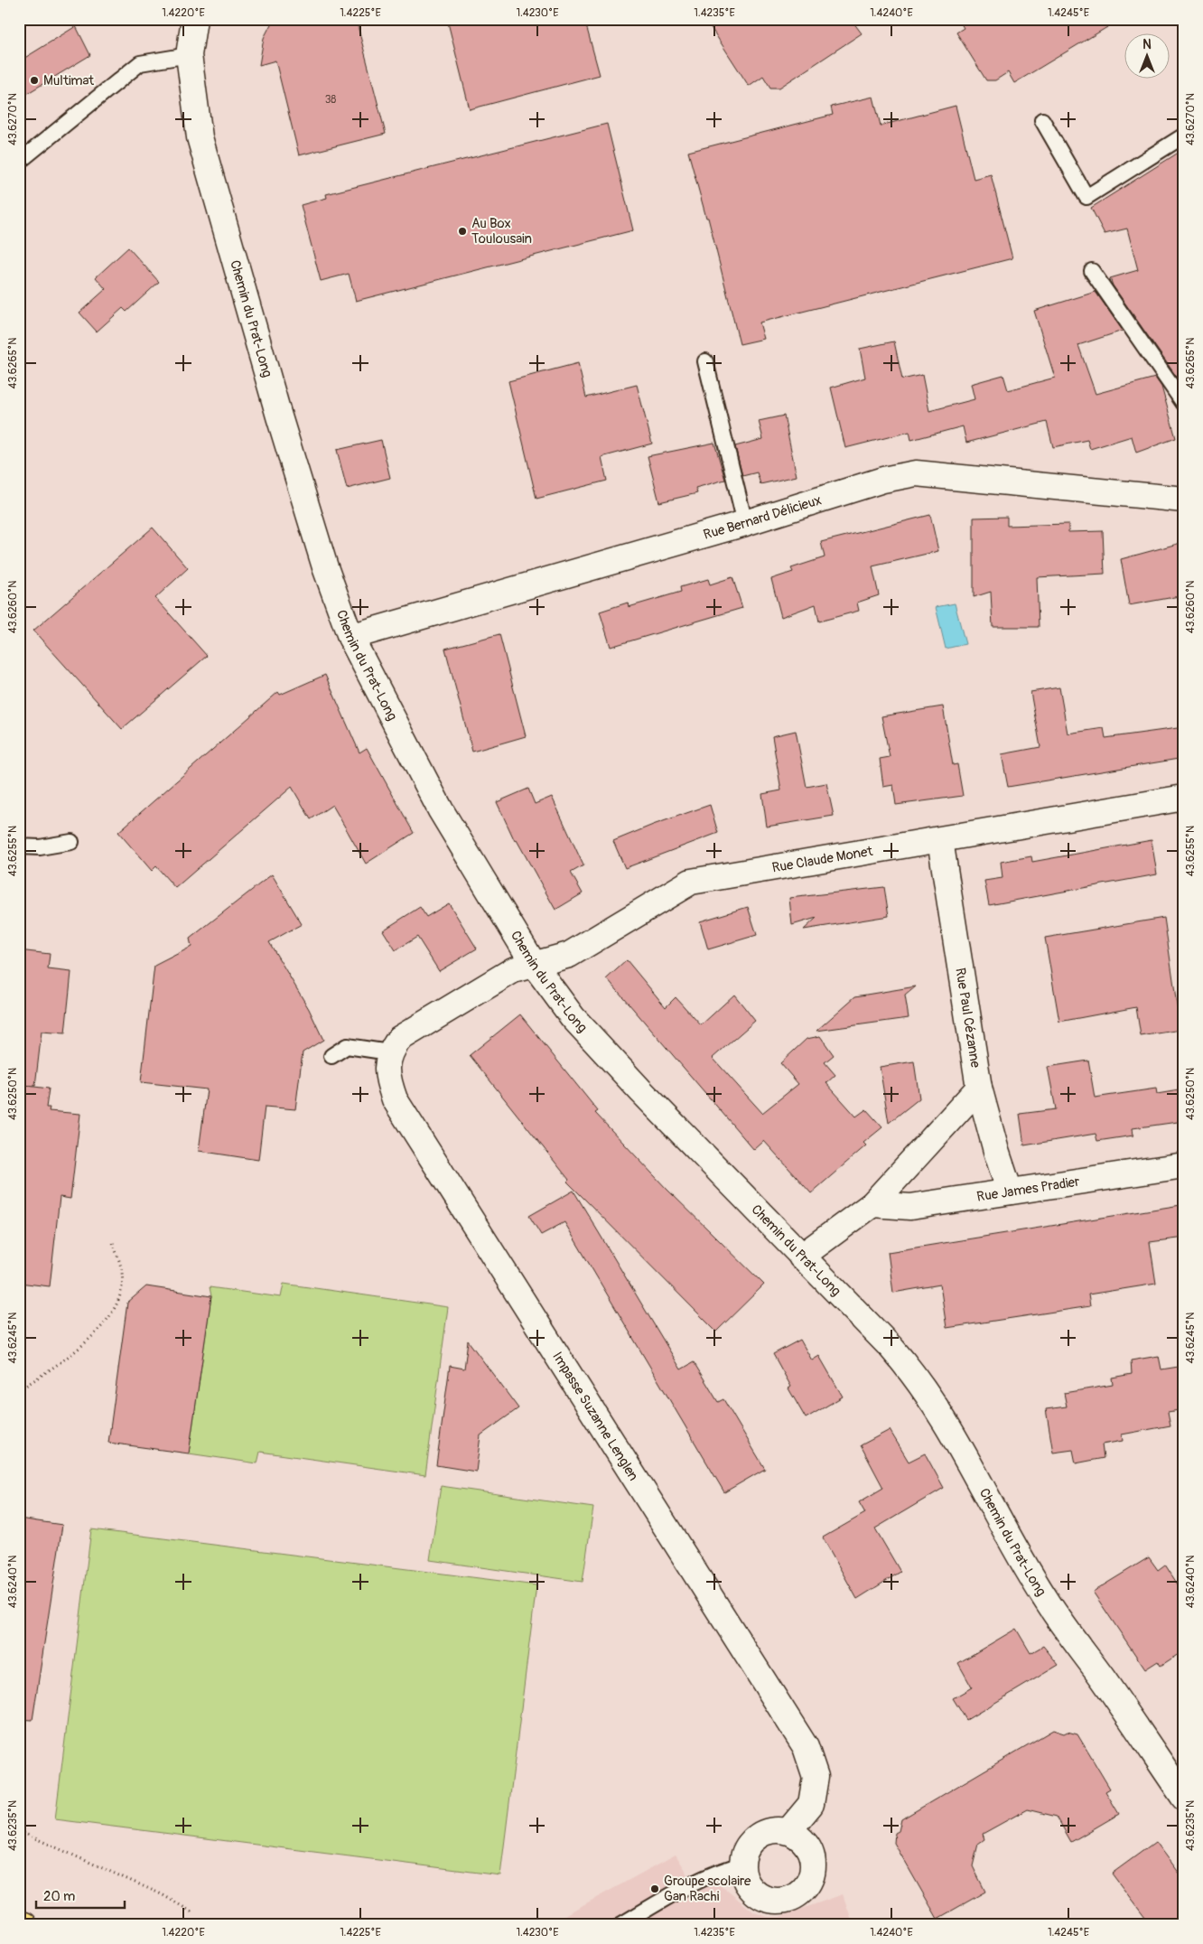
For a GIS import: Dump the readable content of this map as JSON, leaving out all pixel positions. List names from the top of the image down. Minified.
{"streets":{"street":["Chemin du Prat-Long","Rue Bernard Délicieux","Rue Claude Monet","Rue Paul Cézanne","Rue James Pradier","Impasse Suzanne Lenglen"]},"crossings":[["Chemin du Prat-Long","Rue Bernard Délicieux"],["Chemin du Prat-Long","Rue Claude Monet"],["Rue Claude Monet","Rue Paul Cézanne"],["Rue Paul Cézanne","Rue James Pradier"]],"places":["Multimat","Au Box Toulousain","Groupe scolaire Gan Rachi"],"house_numbers":["38"],"scale_bar":"20 m","north":"top","coordinates":["1.4220°E","1.4225°E","1.4230°E","1.4235°E","1.4240°E","1.4245°E","43.6270°N","43.6265°N","43.6260°N","43.6255°N","43.6250°N","43.6245°N","43.6240°N","43.6235°N"]}
